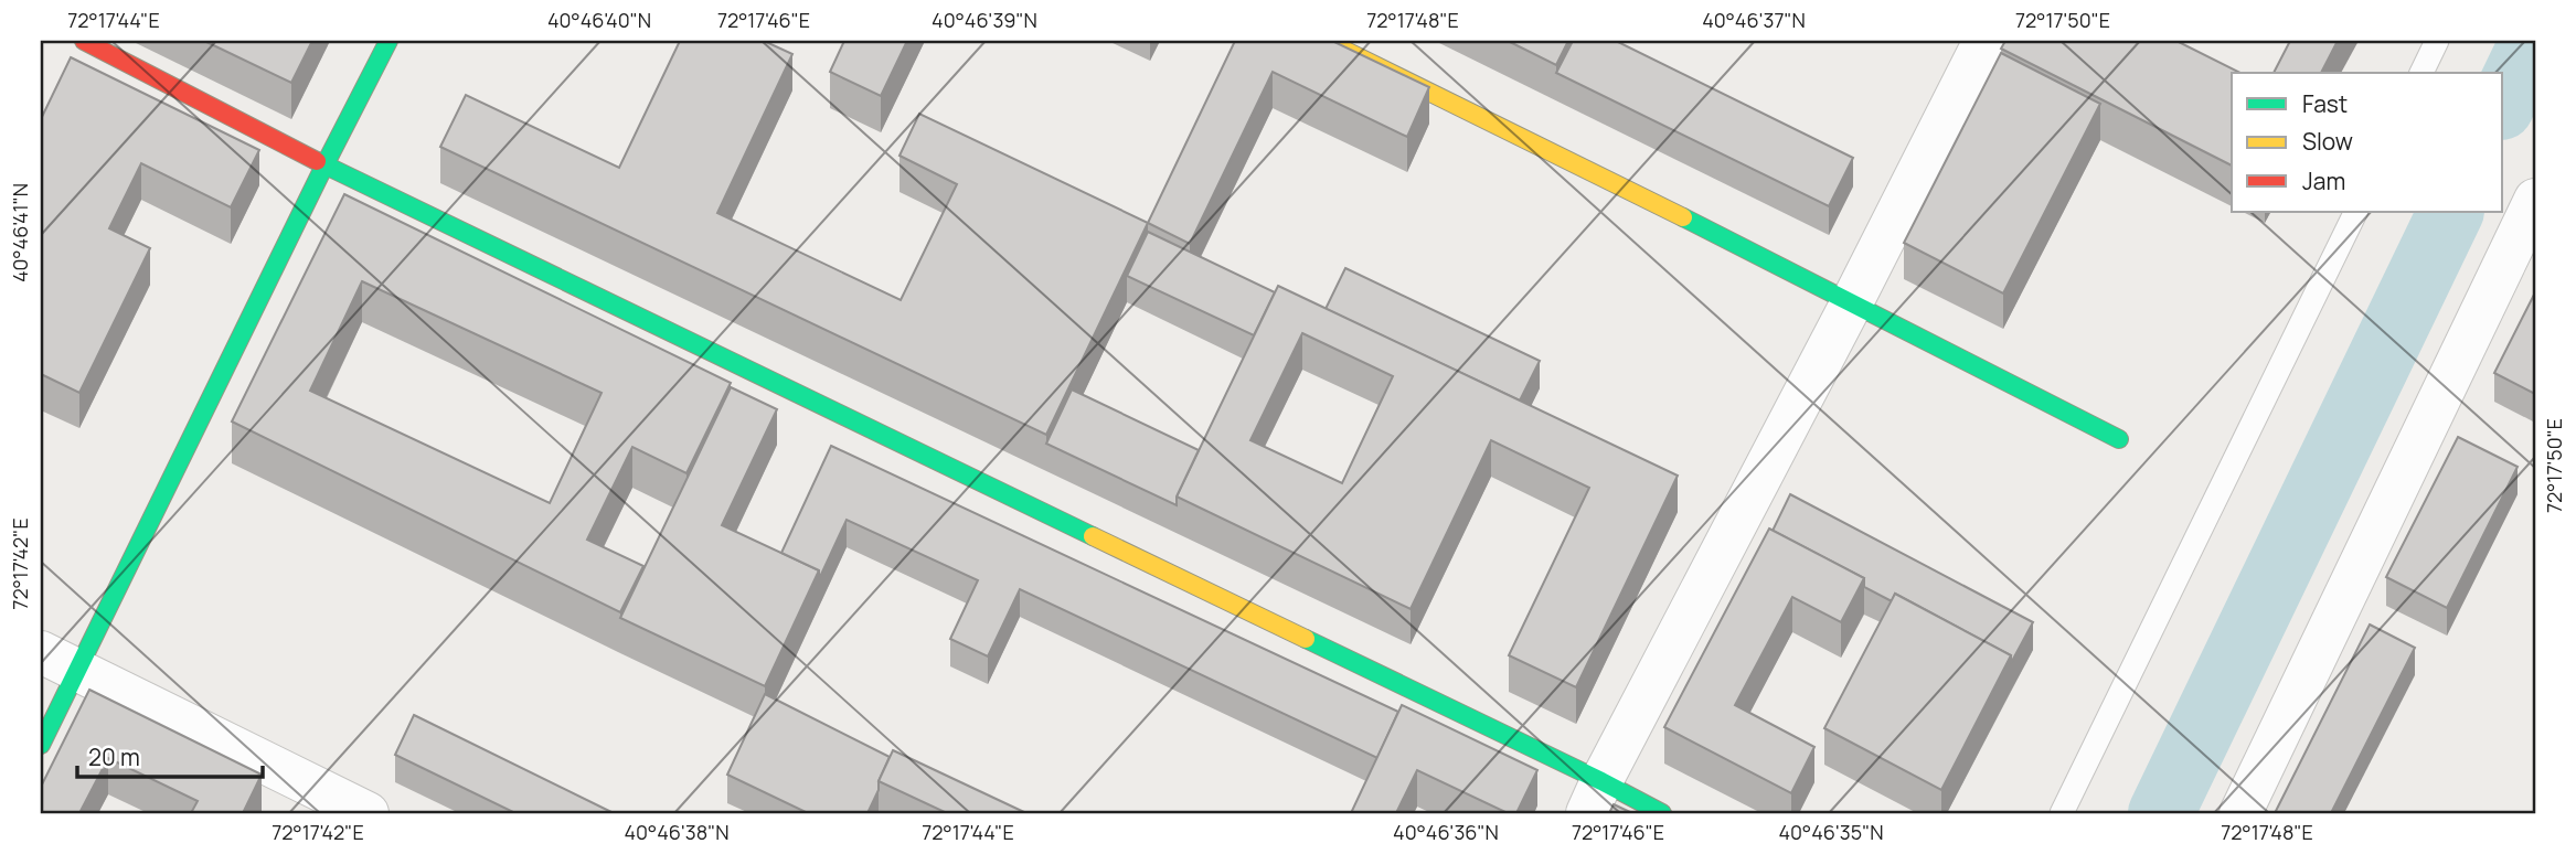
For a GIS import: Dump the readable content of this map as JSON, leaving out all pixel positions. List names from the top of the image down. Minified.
{"legend":["Fast","Slow","Jam"],"scale_bar":"20 m","coordinates":["72°17'44\"E","40°46'40\"N","72°17'46\"E","40°46'39\"N","72°17'48\"E","40°46'37\"N","72°17'50\"E","40°46'41\"N","72°17'42\"E","40°46'38\"N","40°46'36\"N","40°46'35\"N"]}
